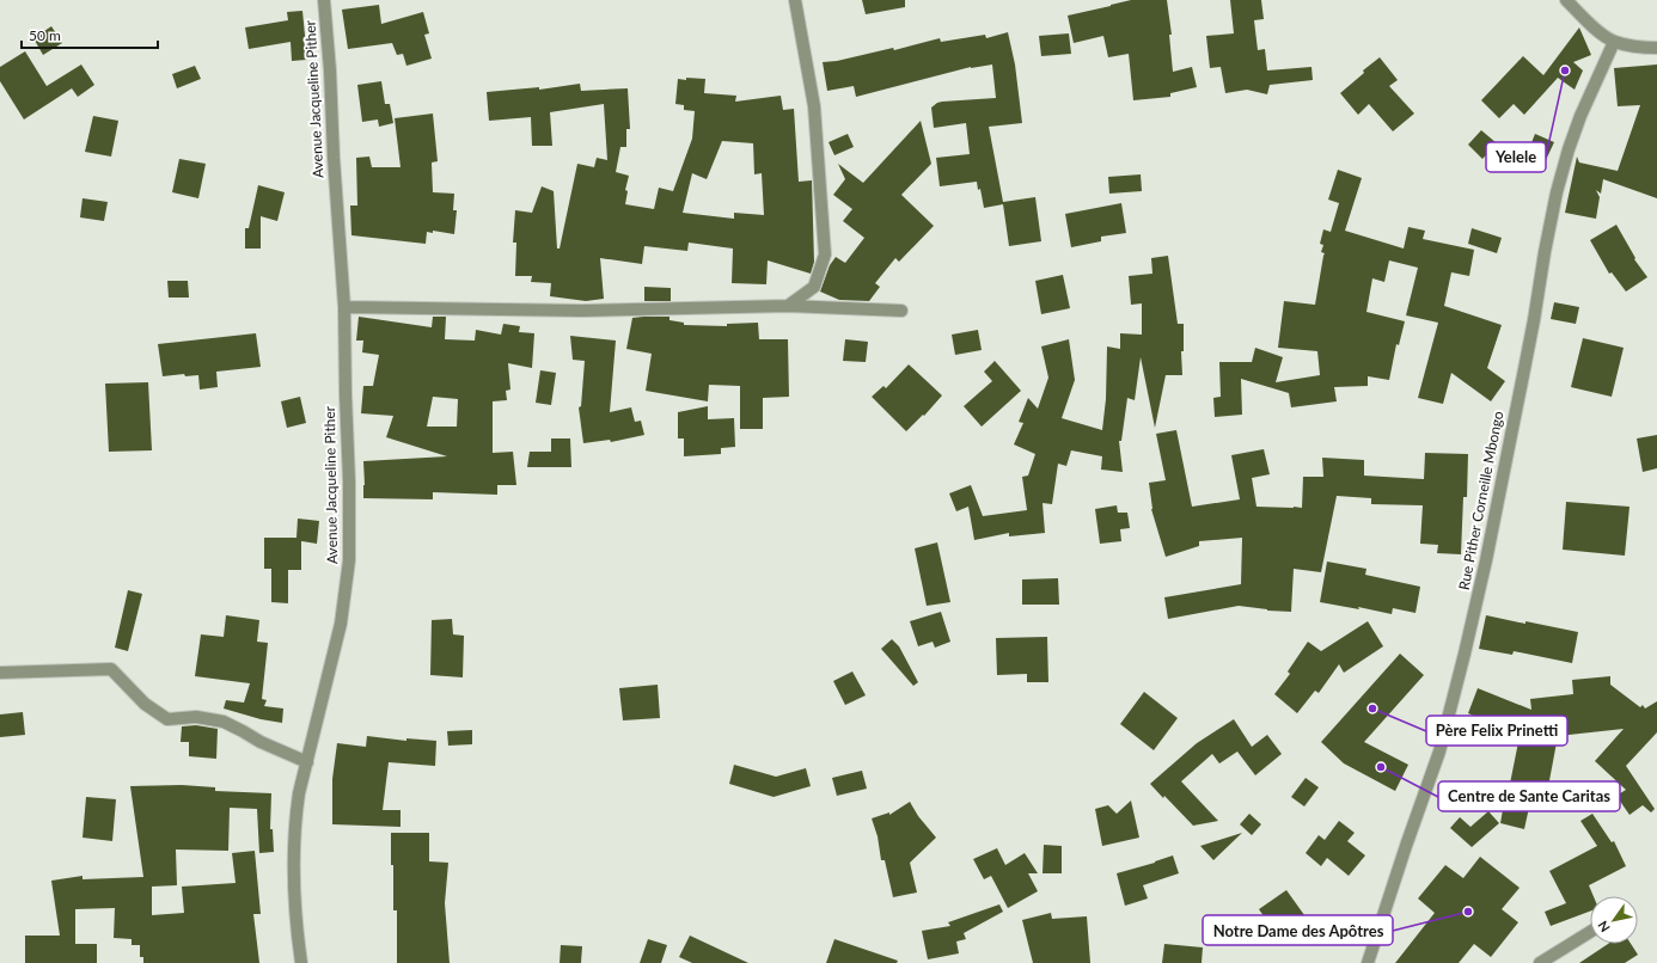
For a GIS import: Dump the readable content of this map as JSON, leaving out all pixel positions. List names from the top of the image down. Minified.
{"streets":{"street":["Avenue Jacqueline Pither","Rue Pither Corneille Mbongo"]},"places":["Yelele","Père Felix Prinetti","Centre de Sante Caritas","Notre Dame des Apôtres"],"scale_bar":"50 m","north":"bottom left"}
